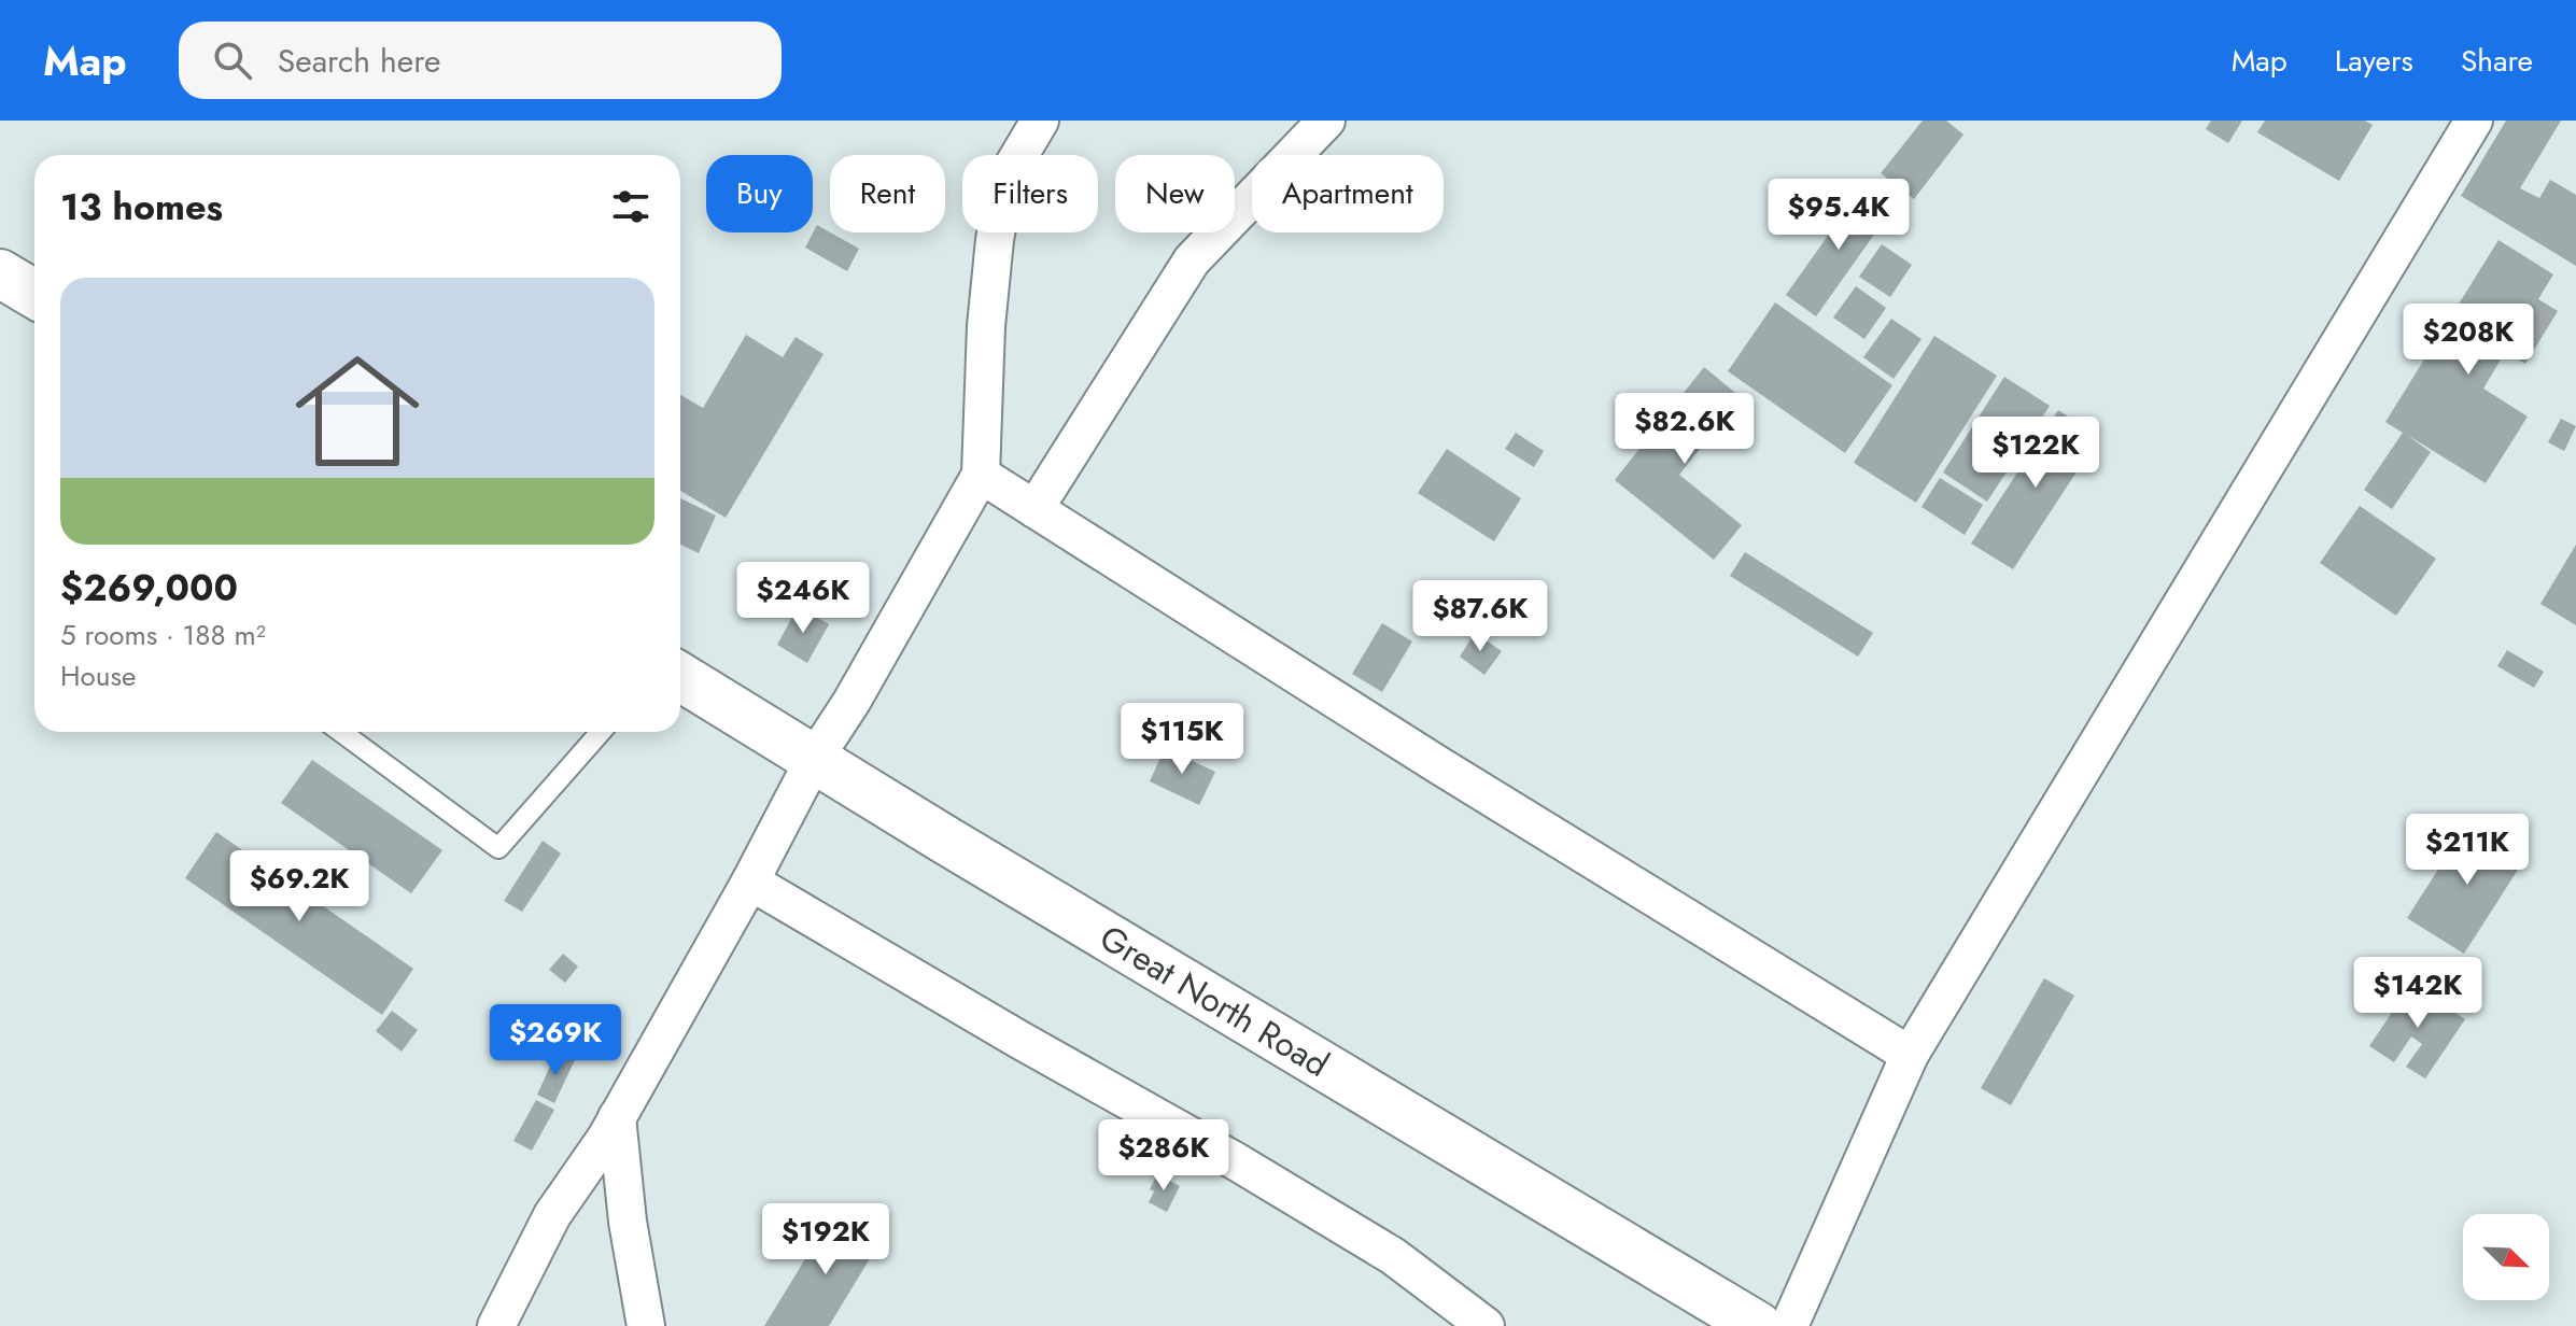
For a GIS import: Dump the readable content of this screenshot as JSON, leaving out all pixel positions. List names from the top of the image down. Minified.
{"streets":{"highway":["Great North Road"]},"north":"bottom right","page":{"header":"Map","search":"Search here","nav":["Map","Layers","Share"],"chip":["Buy","Rent","Filters","New","Apartment"],"heading":"13 homes","price":["$95.4K","$208K","$82.6K","$122K","$246K","$87.6K","$115K","$211K","$69.2K","$142K","$269K","$286K","$192K"],"list":[{"name":"$269,000","note":"5 rooms · 188 m² · House"}]}}
